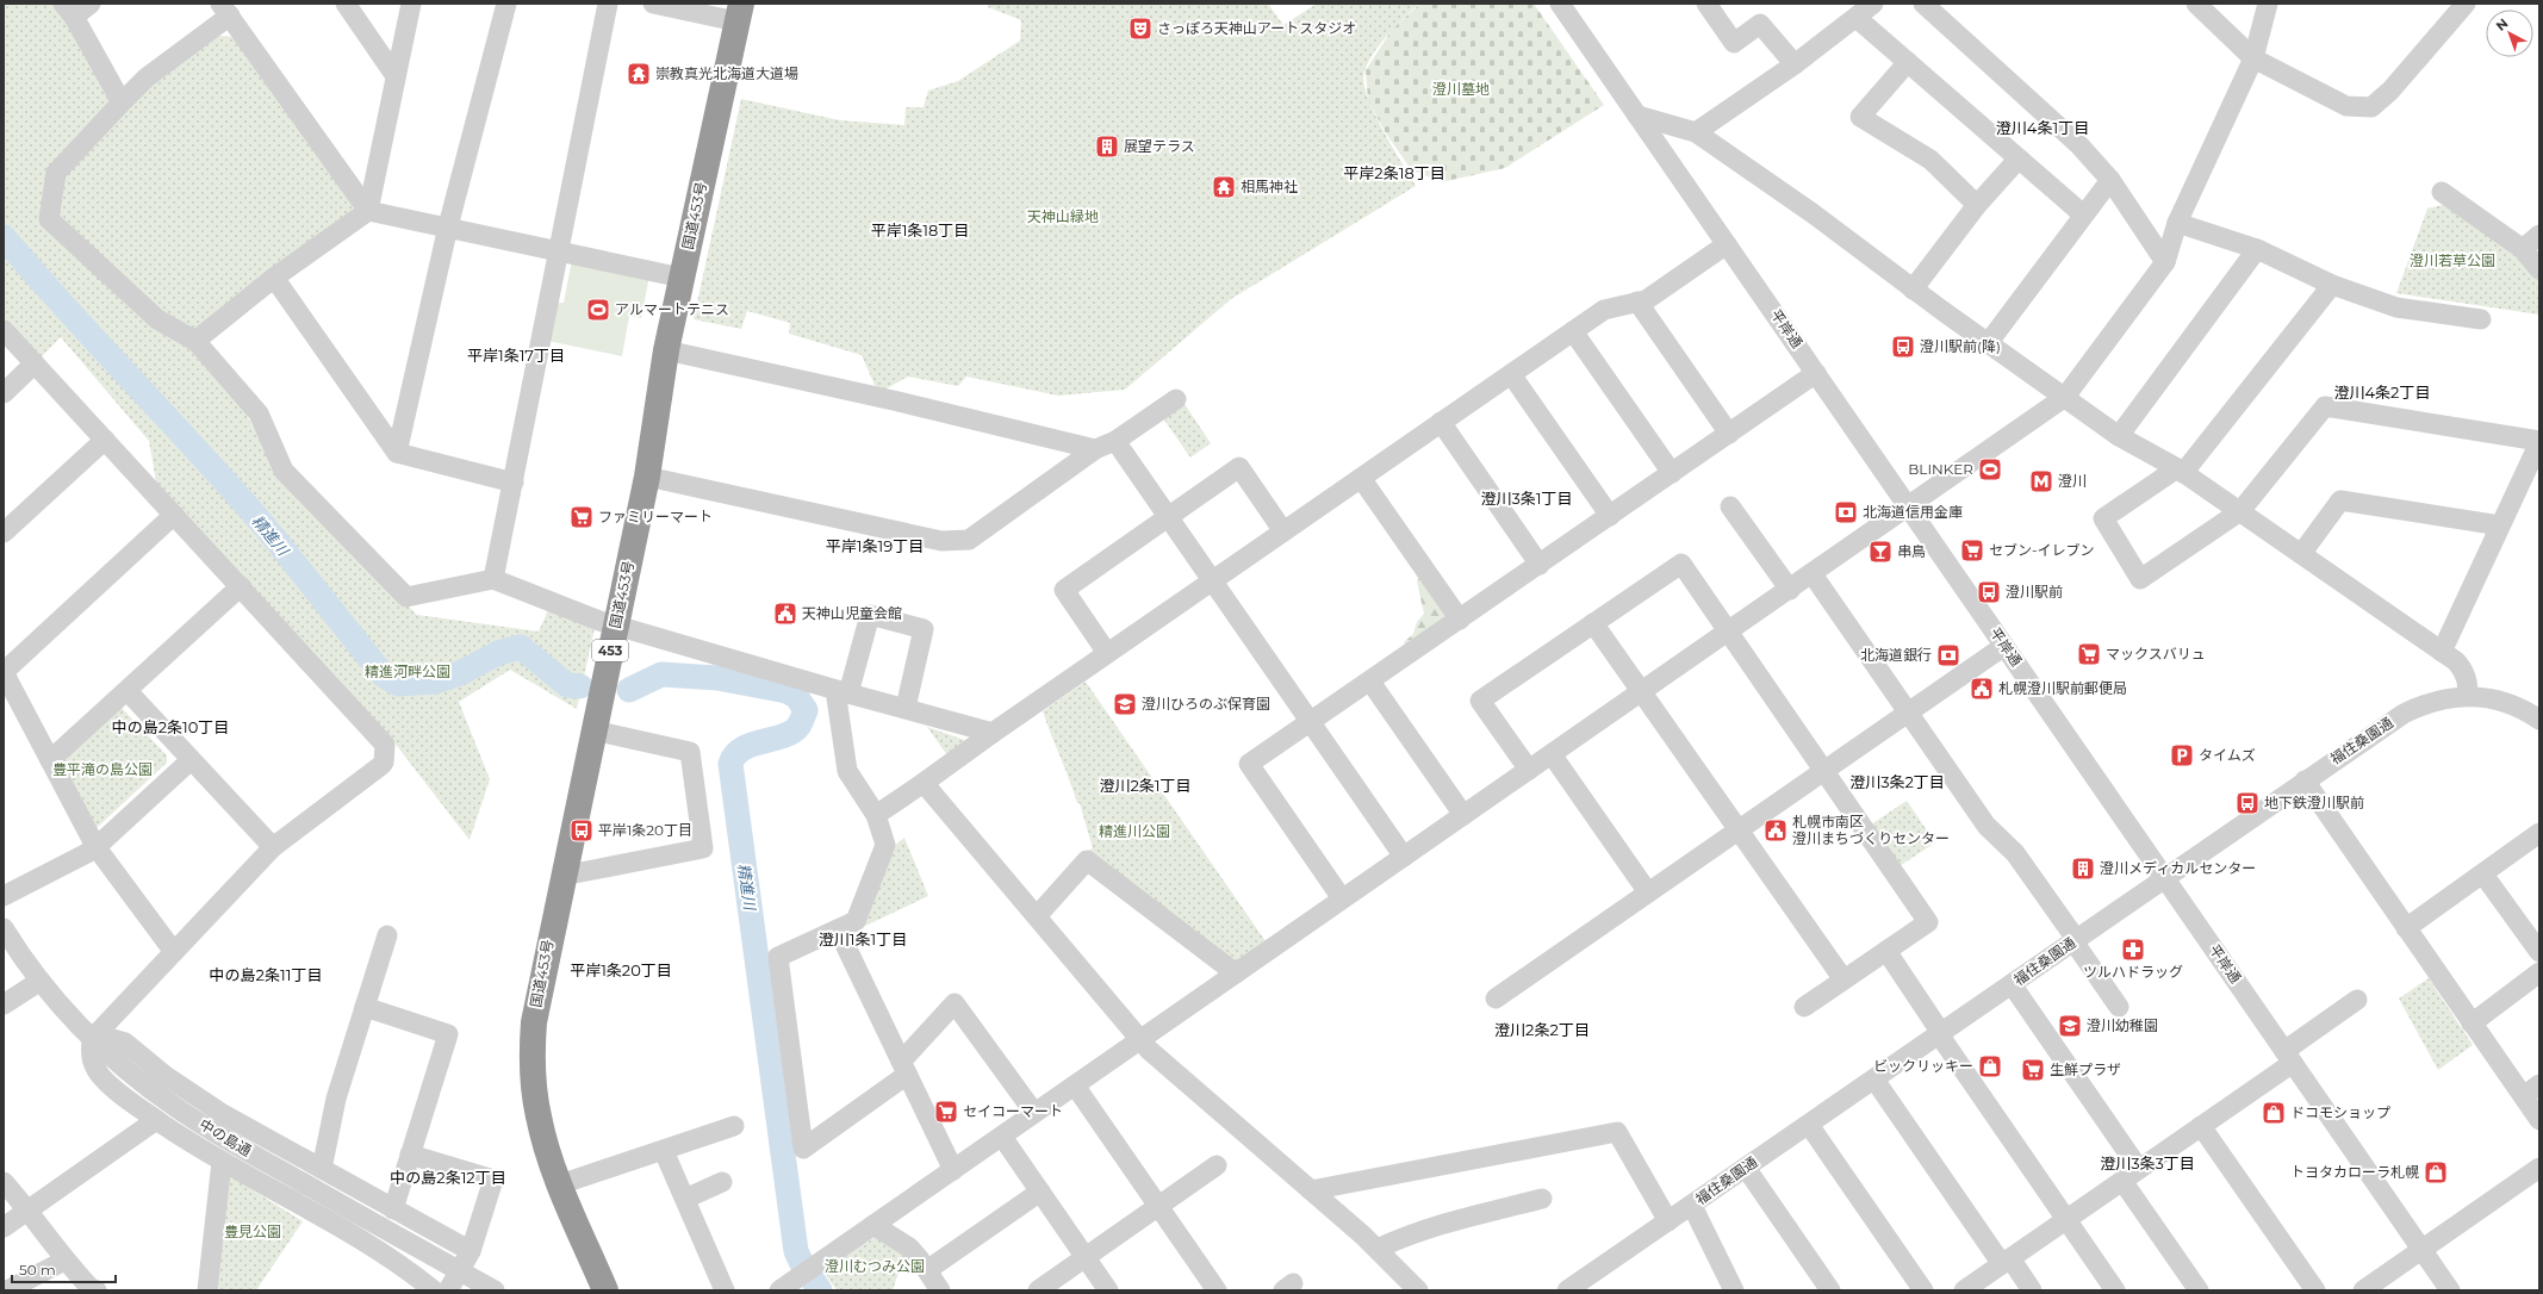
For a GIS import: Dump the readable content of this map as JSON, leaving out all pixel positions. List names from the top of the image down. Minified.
{"streets":{"highway":["国道453号","453"],"street":["平岸通","福住桑園通","中の島通"]},"crossings":[["平岸通","福住桑園通"]],"districts":["澄川4条1丁目","平岸2条18丁目","平岸1条18丁目","平岸1条17丁目","澄川4条2丁目","澄川3条1丁目","平岸1条19丁目","中の島2条10丁目","澄川3条2丁目","澄川2条1丁目","澄川1条1丁目","平岸1条20丁目","中の島2条11丁目","澄川2条2丁目","澄川3条3丁目","中の島2条12丁目"],"water":["精進川"],"parks":["澄川墓地","天神山緑地","澄川若草公園","精進河畔公園","豊平滝の島公園","精進川公園","豊見公園","澄川むつみ公園"],"places":{"theatre":["さっぽろ天神山アートスタジオ"],"temple":["崇教真光北海道大道場","相馬神社"],"building":["展望テラス","澄川メディカルセンター"],"sports":["アルマートテニス","BLINKER"],"bus stop":["澄川駅前(降)","澄川駅前","地下鉄澄川駅前","平岸1条20丁目"],"metro station":["澄川"],"bank":["北海道信用金庫","北海道銀行"],"supermarket":["ファミリーマート","セブン-イレブン","マックスバリュ","生鮮プラザ","セイコーマート"],"bar":["串鳥"],"public building":["天神山児童会館","札幌澄川駅前郵便局","札幌市南区 澄川まちづくりセンター"],"school or university":["澄川ひろのぶ保育園","澄川幼稚園"],"parking":["タイムズ"],"pharmacy":["ツルハドラッグ"],"shop":["ビックリッキー","ドコモショップ","トヨタカローラ札幌"]},"scale_bar":"50 m","north":"top left"}
